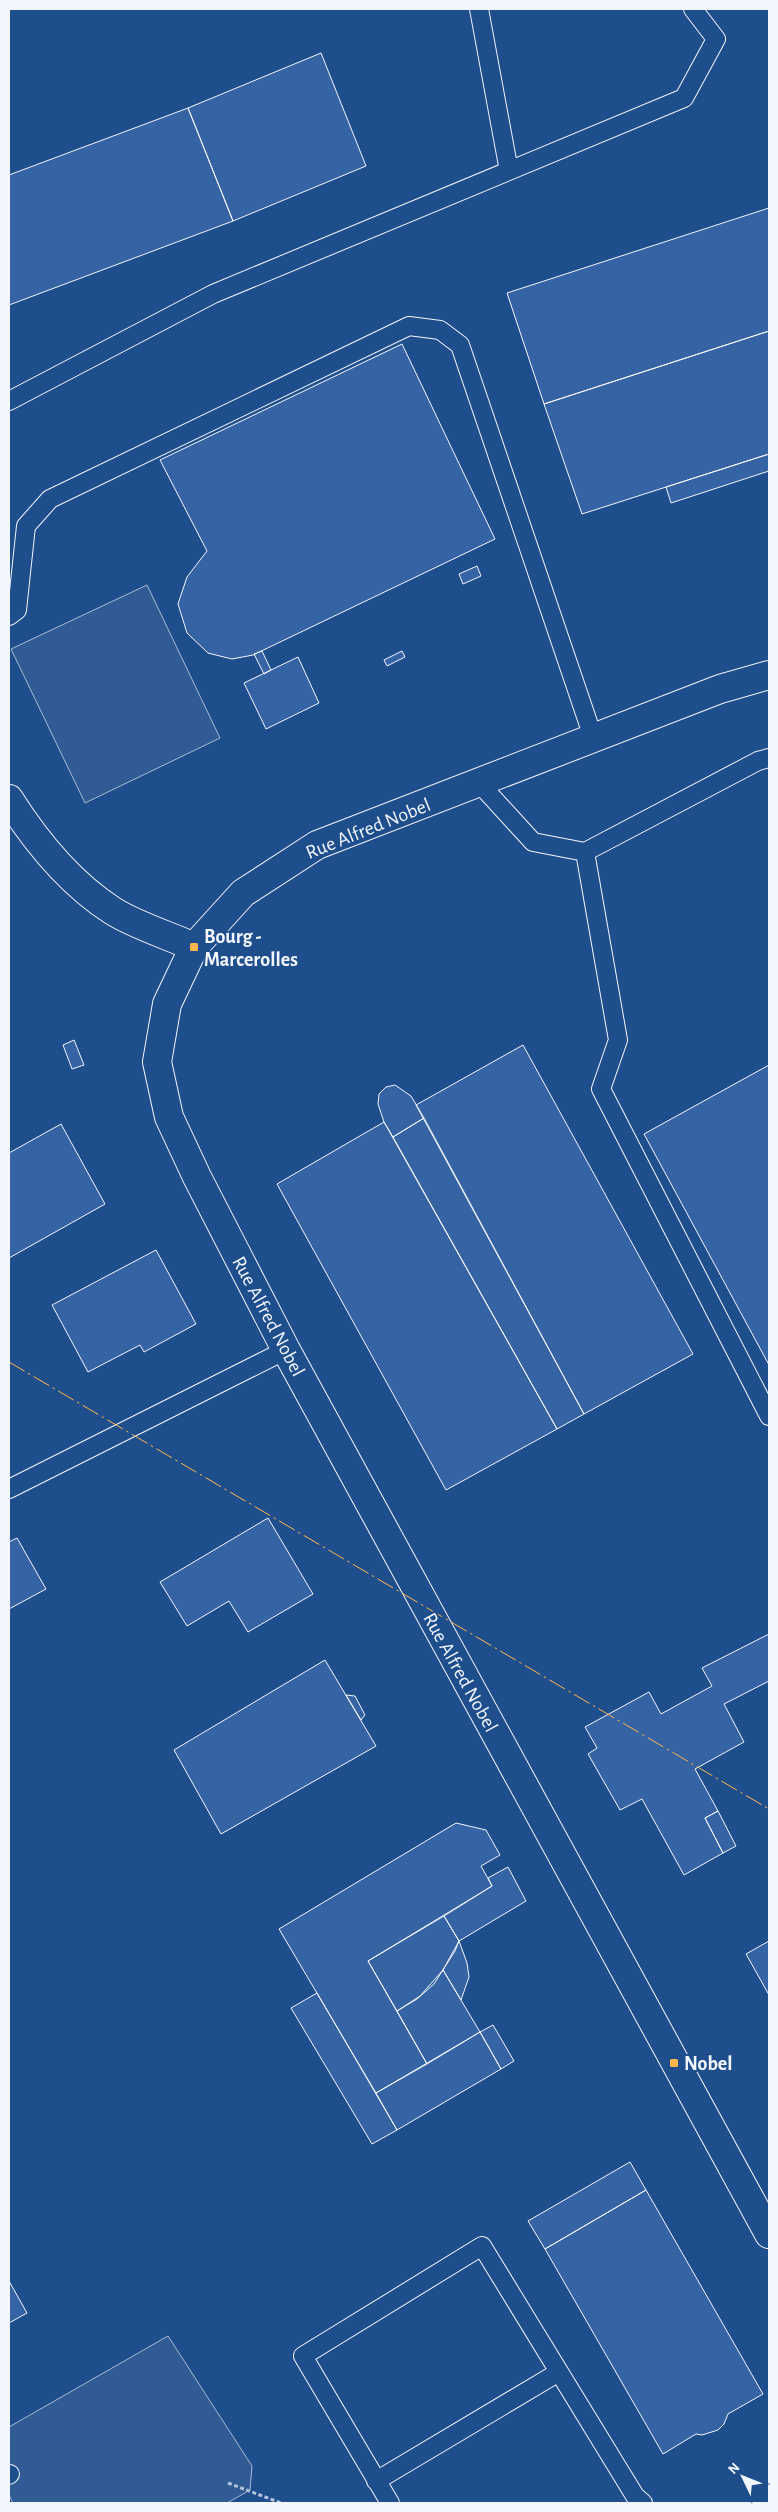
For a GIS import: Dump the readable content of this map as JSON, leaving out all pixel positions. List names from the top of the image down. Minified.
{"streets":{"street":["Rue Alfred Nobel"]},"places":{"transit":["Bourg - Marcerolles","Nobel"]},"north":"top left"}
